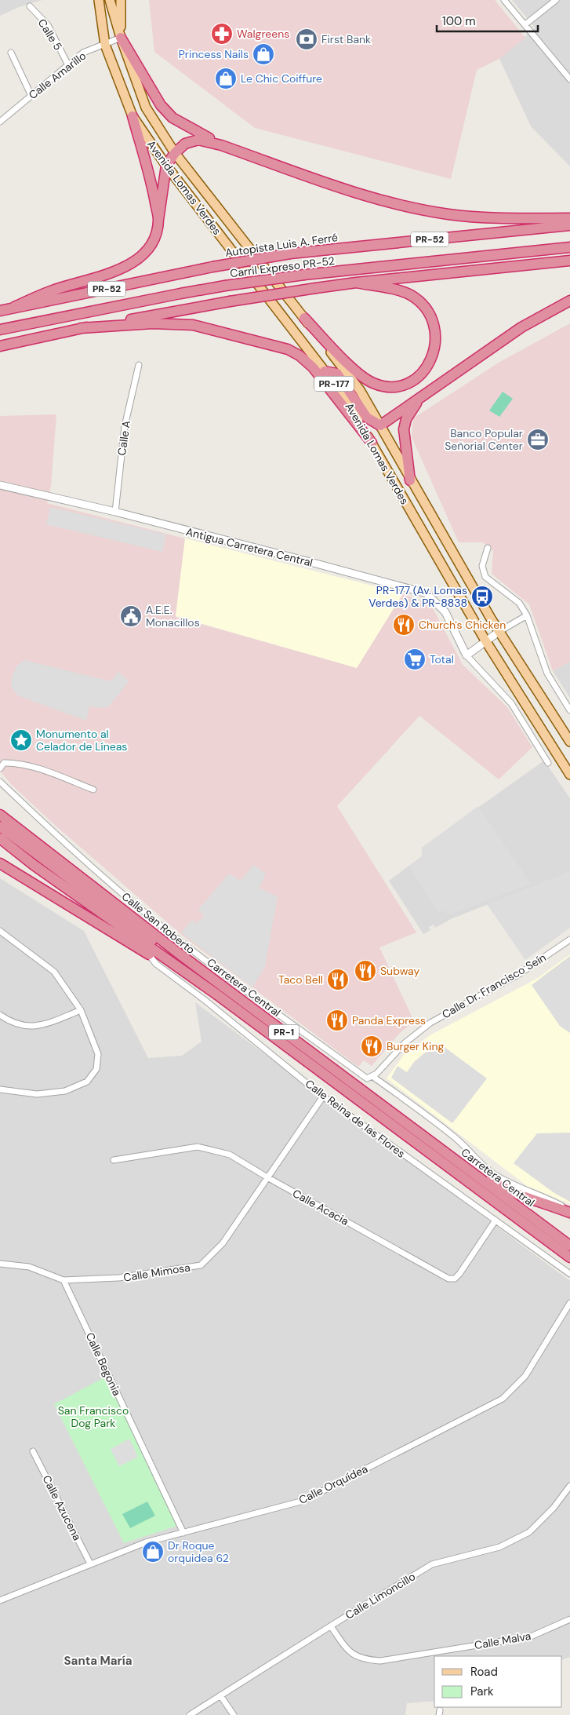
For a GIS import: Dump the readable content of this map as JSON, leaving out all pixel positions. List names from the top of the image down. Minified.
{"streets":{"highway":["PR-52","Autopista Luis A. Ferré","Carril Expreso PR-52","Carretera Central","PR-1"],"main road":["Avenida Lomas Verdes","PR-177"],"street":["Calle 5","Calle Amarillo","Calle A","Antigua Carretera Central","Calle San Roberto","Calle Dr. Francisco Seín","Calle Reina de las Flores","Calle Acacia","Calle Mimosa","Calle Begonia","Calle Orquídea","Calle Azucena","Calle Limoncillo","Calle Malva"]},"crossings":[["Calle 5","Calle Amarillo"],["Calle Amarillo","Avenida Lomas Verdes"],["Calle A","Antigua Carretera Central"],["Calle San Roberto","Calle Dr. Francisco Seín"],["Calle Reina de las Flores","Calle Acacia"],["Calle Reina de las Flores","Calle Mimosa"],["Calle Acacia","Calle Mimosa"],["Calle Mimosa","Calle Begonia"],["Calle Begonia","Calle Orquídea"],["Calle Orquídea","Calle Azucena"],["Calle Limoncillo","Calle Malva"]],"districts":["Santa María"],"parks":["San Francisco Dog Park"],"places":{"pharmacy":["Walgreens"],"bank":["First Bank"],"shop":["Princess Nails","Le Chic Coiffure","Dr Roque orquidea 62"],"office":["Banco Popular Señorial Center"],"bus stop":["PR-177 (Av. Lomas Verdes) & PR-8838"],"public building":["A.E.E. Monacillos"],"restaurant":["Church's Chicken","Subway","Taco Bell","Panda Express","Burger King"],"supermarket":["Total"],"place":["Monumento al Celador de Líneas"]},"legend":["Road","Park"],"scale_bar":"100 m"}
